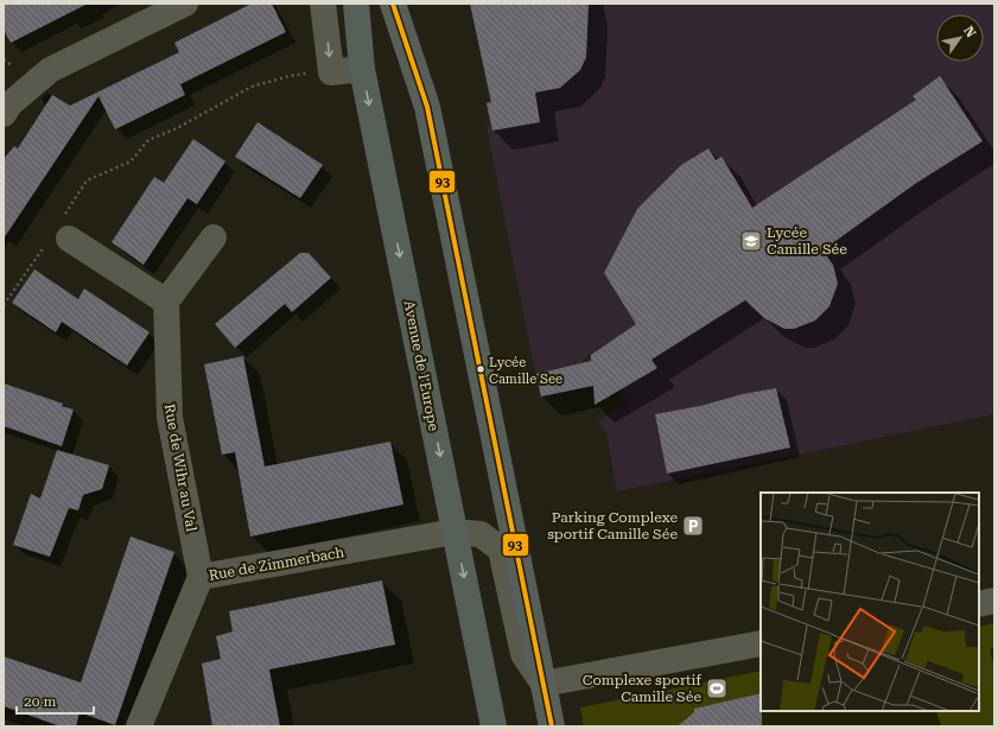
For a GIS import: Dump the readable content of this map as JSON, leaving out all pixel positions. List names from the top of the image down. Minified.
{"streets":{"main road":["Avenue de l'Europe"],"street":["Rue de Wihr au Val","Rue de Zimmerbach"]},"crossings":[["Avenue de l'Europe","Rue de Zimmerbach"],["Rue de Wihr au Val","Rue de Zimmerbach"]],"places":{"school or university":["Lycée Camille Sée"],"other":["Lycée Camille See"],"parking":["Parking Complexe sportif Camille Sée"],"sports":["Complexe sportif Camille Sée"]},"lines":["transit line 93"],"scale_bar":"20 m","north":"top right"}
